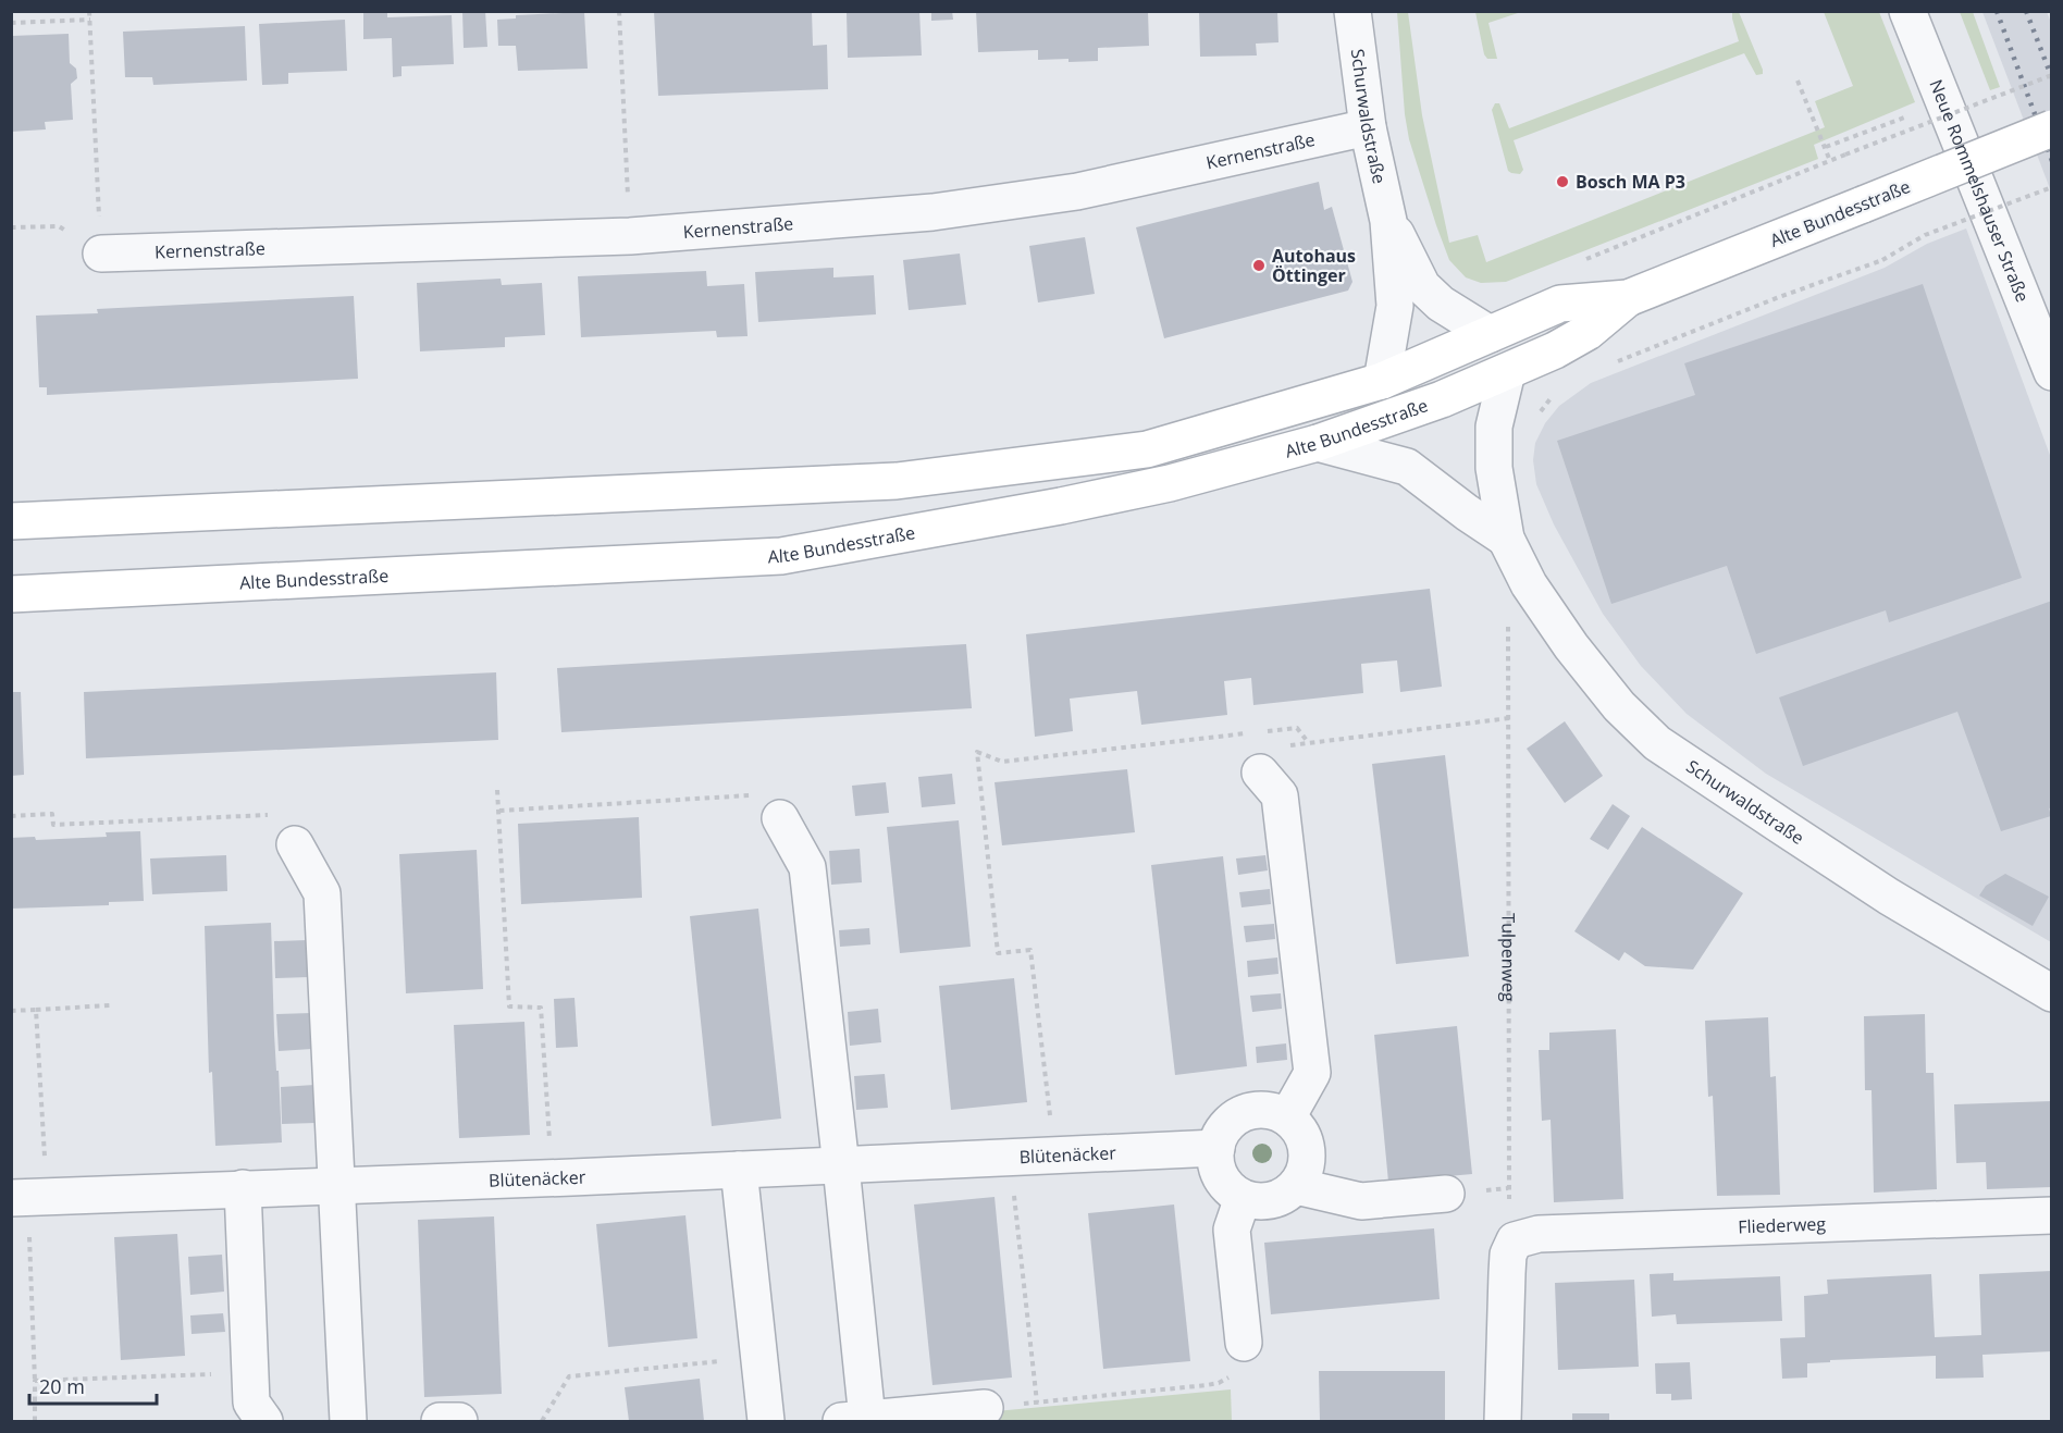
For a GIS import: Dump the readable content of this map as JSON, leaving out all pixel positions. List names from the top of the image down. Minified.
{"streets":{"main road":["Alte Bundesstraße"],"street":["Schurwaldstraße","Kernenstraße","Neue Rommelshauser Straße","Blütenäcker","Fliederweg"],"path":["Tulpenweg"]},"crossings":[["Schurwaldstraße","Kernenstraße"],["Schurwaldstraße","Alte Bundesstraße"],["Tulpenweg","Fliederweg"]],"places":["Bosch MA P3","Autohaus Öttinger"],"scale_bar":"20 m"}
